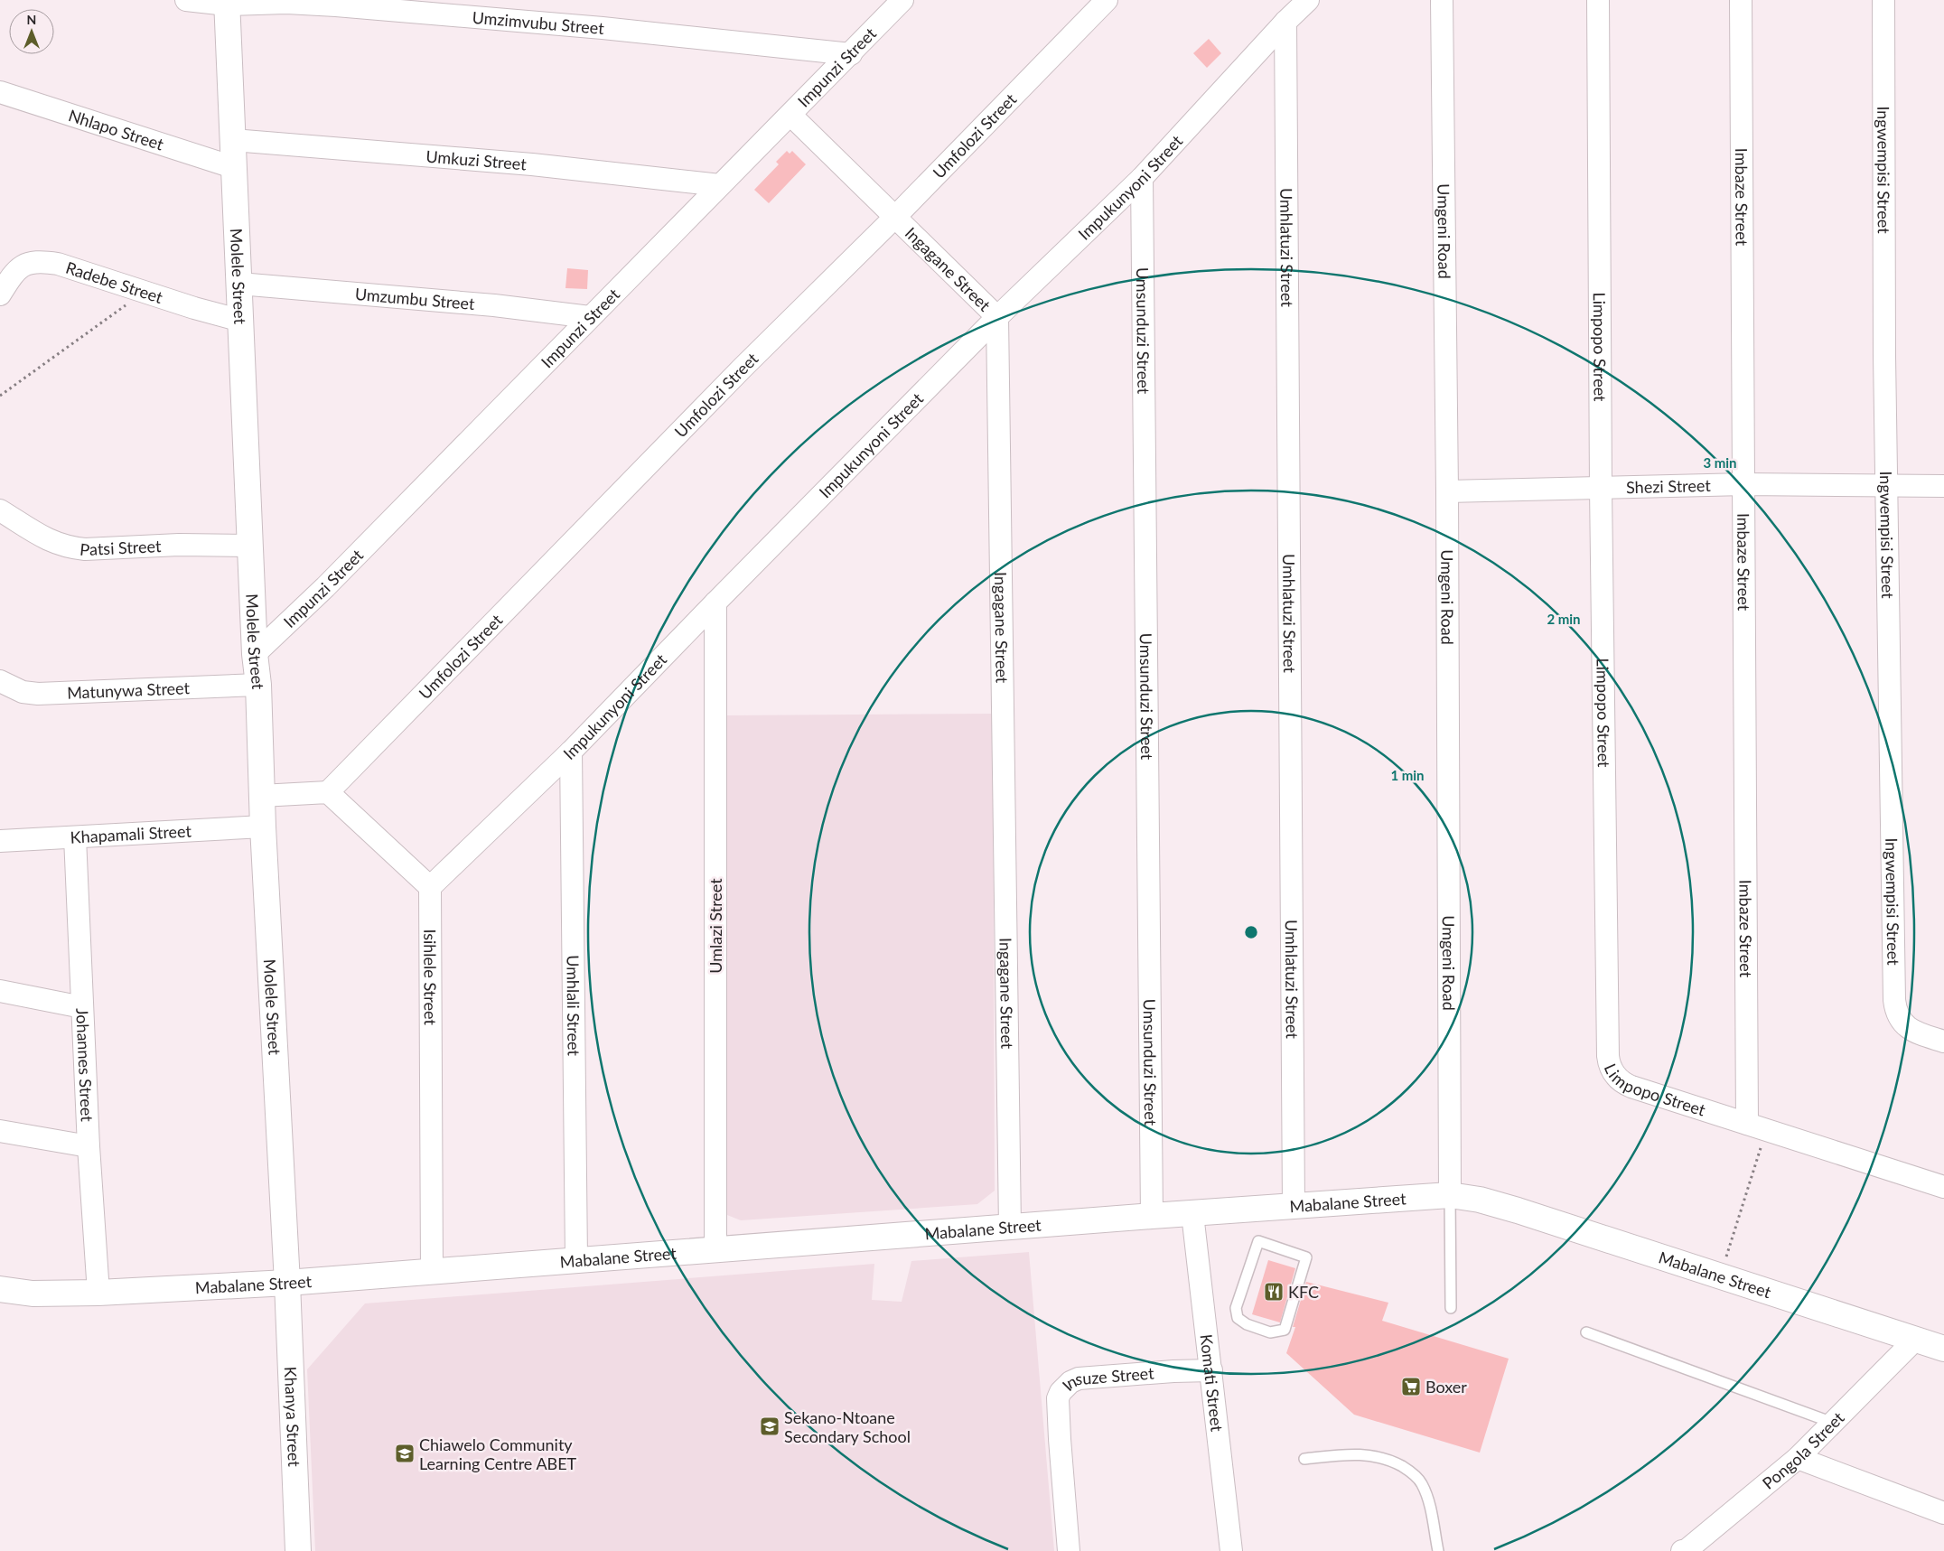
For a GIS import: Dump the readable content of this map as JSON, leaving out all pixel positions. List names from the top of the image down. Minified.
{"streets":{"street":["Umzimvubu Street","Impunzi Street","Nhlapo Street","Umfolozi Street","Umkuzi Street","Ingwempisi Street","Impukunyoni Street","Imbaze Street","Umgeni Road","Umhlatuzi Street","Ingagane Street","Molele Street","Radebe Street","Umzumbu Street","Umsunduzi Street","Limpopo Street","Shezi Street","Patsi Street","Matunywa Street","Khapamali Street","Umlazi Street","Isihlele Street","Umhlali Street","Johannes Street","Mabalane Street","Komati Street","Insuze Street","Khanya Street","Pongola Street"]},"crossings":[["Umzimvubu Street","Impunzi Street"],["Umzimvubu Street","Molele Street"],["Impunzi Street","Umkuzi Street"],["Impunzi Street","Ingagane Street"],["Impunzi Street","Molele Street"],["Impunzi Street","Umzumbu Street"],["Nhlapo Street","Molele Street"],["Umfolozi Street","Ingagane Street"],["Umkuzi Street","Molele Street"],["Ingwempisi Street","Shezi Street"],["Impukunyoni Street","Umhlatuzi Street"],["Impukunyoni Street","Ingagane Street"],["Impukunyoni Street","Umsunduzi Street"],["Impukunyoni Street","Umlazi Street"],["Impukunyoni Street","Isihlele Street"],["Impukunyoni Street","Umhlali Street"],["Imbaze Street","Limpopo Street"],["Imbaze Street","Shezi Street"],["Umgeni Road","Shezi Street"],["Umgeni Road","Mabalane Street"],["Umhlatuzi Street","Mabalane Street"],["Ingagane Street","Mabalane Street"],["Molele Street","Radebe Street"],["Molele Street","Umzumbu Street"],["Molele Street","Patsi Street"],["Molele Street","Matunywa Street"],["Molele Street","Khapamali Street"],["Molele Street","Mabalane Street"],["Molele Street","Khanya Street"],["Umsunduzi Street","Mabalane Street"],["Limpopo Street","Shezi Street"],["Khapamali Street","Johannes Street"],["Umlazi Street","Mabalane Street"],["Isihlele Street","Mabalane Street"],["Umhlali Street","Mabalane Street"],["Johannes Street","Mabalane Street"],["Mabalane Street","Komati Street"],["Mabalane Street","Khanya Street"],["Mabalane Street","Pongola Street"],["Komati Street","Insuze Street"]],"places":{"restaurant":["KFC"],"supermarket":["Boxer"],"school or university":["Sekano-Ntoane Secondary School","Chiawelo Community Learning Centre ABET"]},"north":"top","rings":["3 min","2 min","1 min"]}
